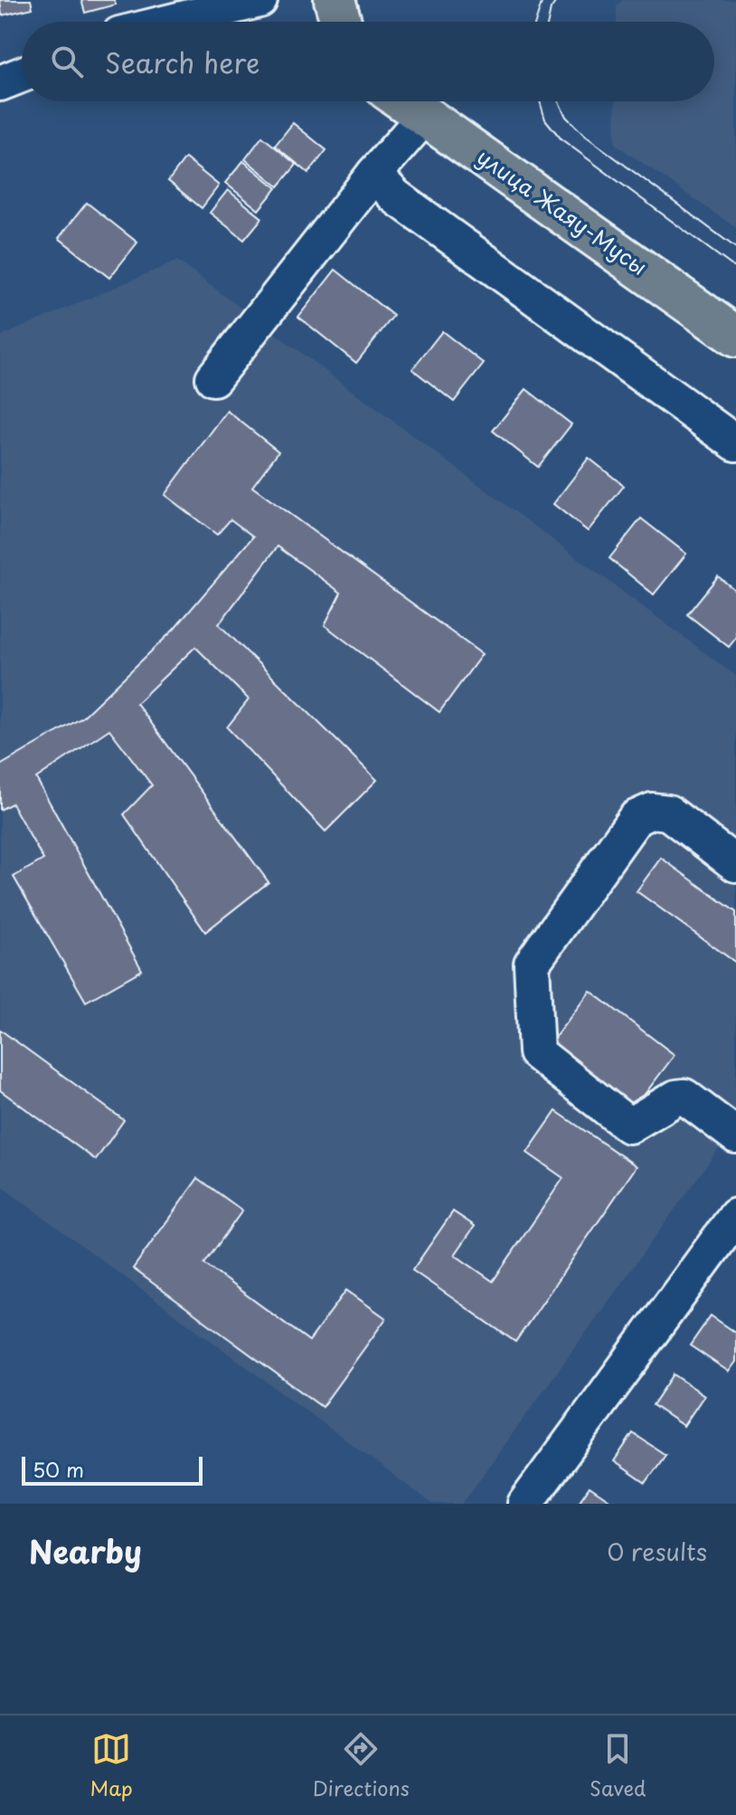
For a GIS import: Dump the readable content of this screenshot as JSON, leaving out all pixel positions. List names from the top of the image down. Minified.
{"streets":{"main road":["улица Жаяу-Мусы"]},"scale_bar":"50 m","page":{"search":"Search here","scale":"50 m","heading":["Nearby","0 results"],"nav":["Map","Directions","Saved"]}}
